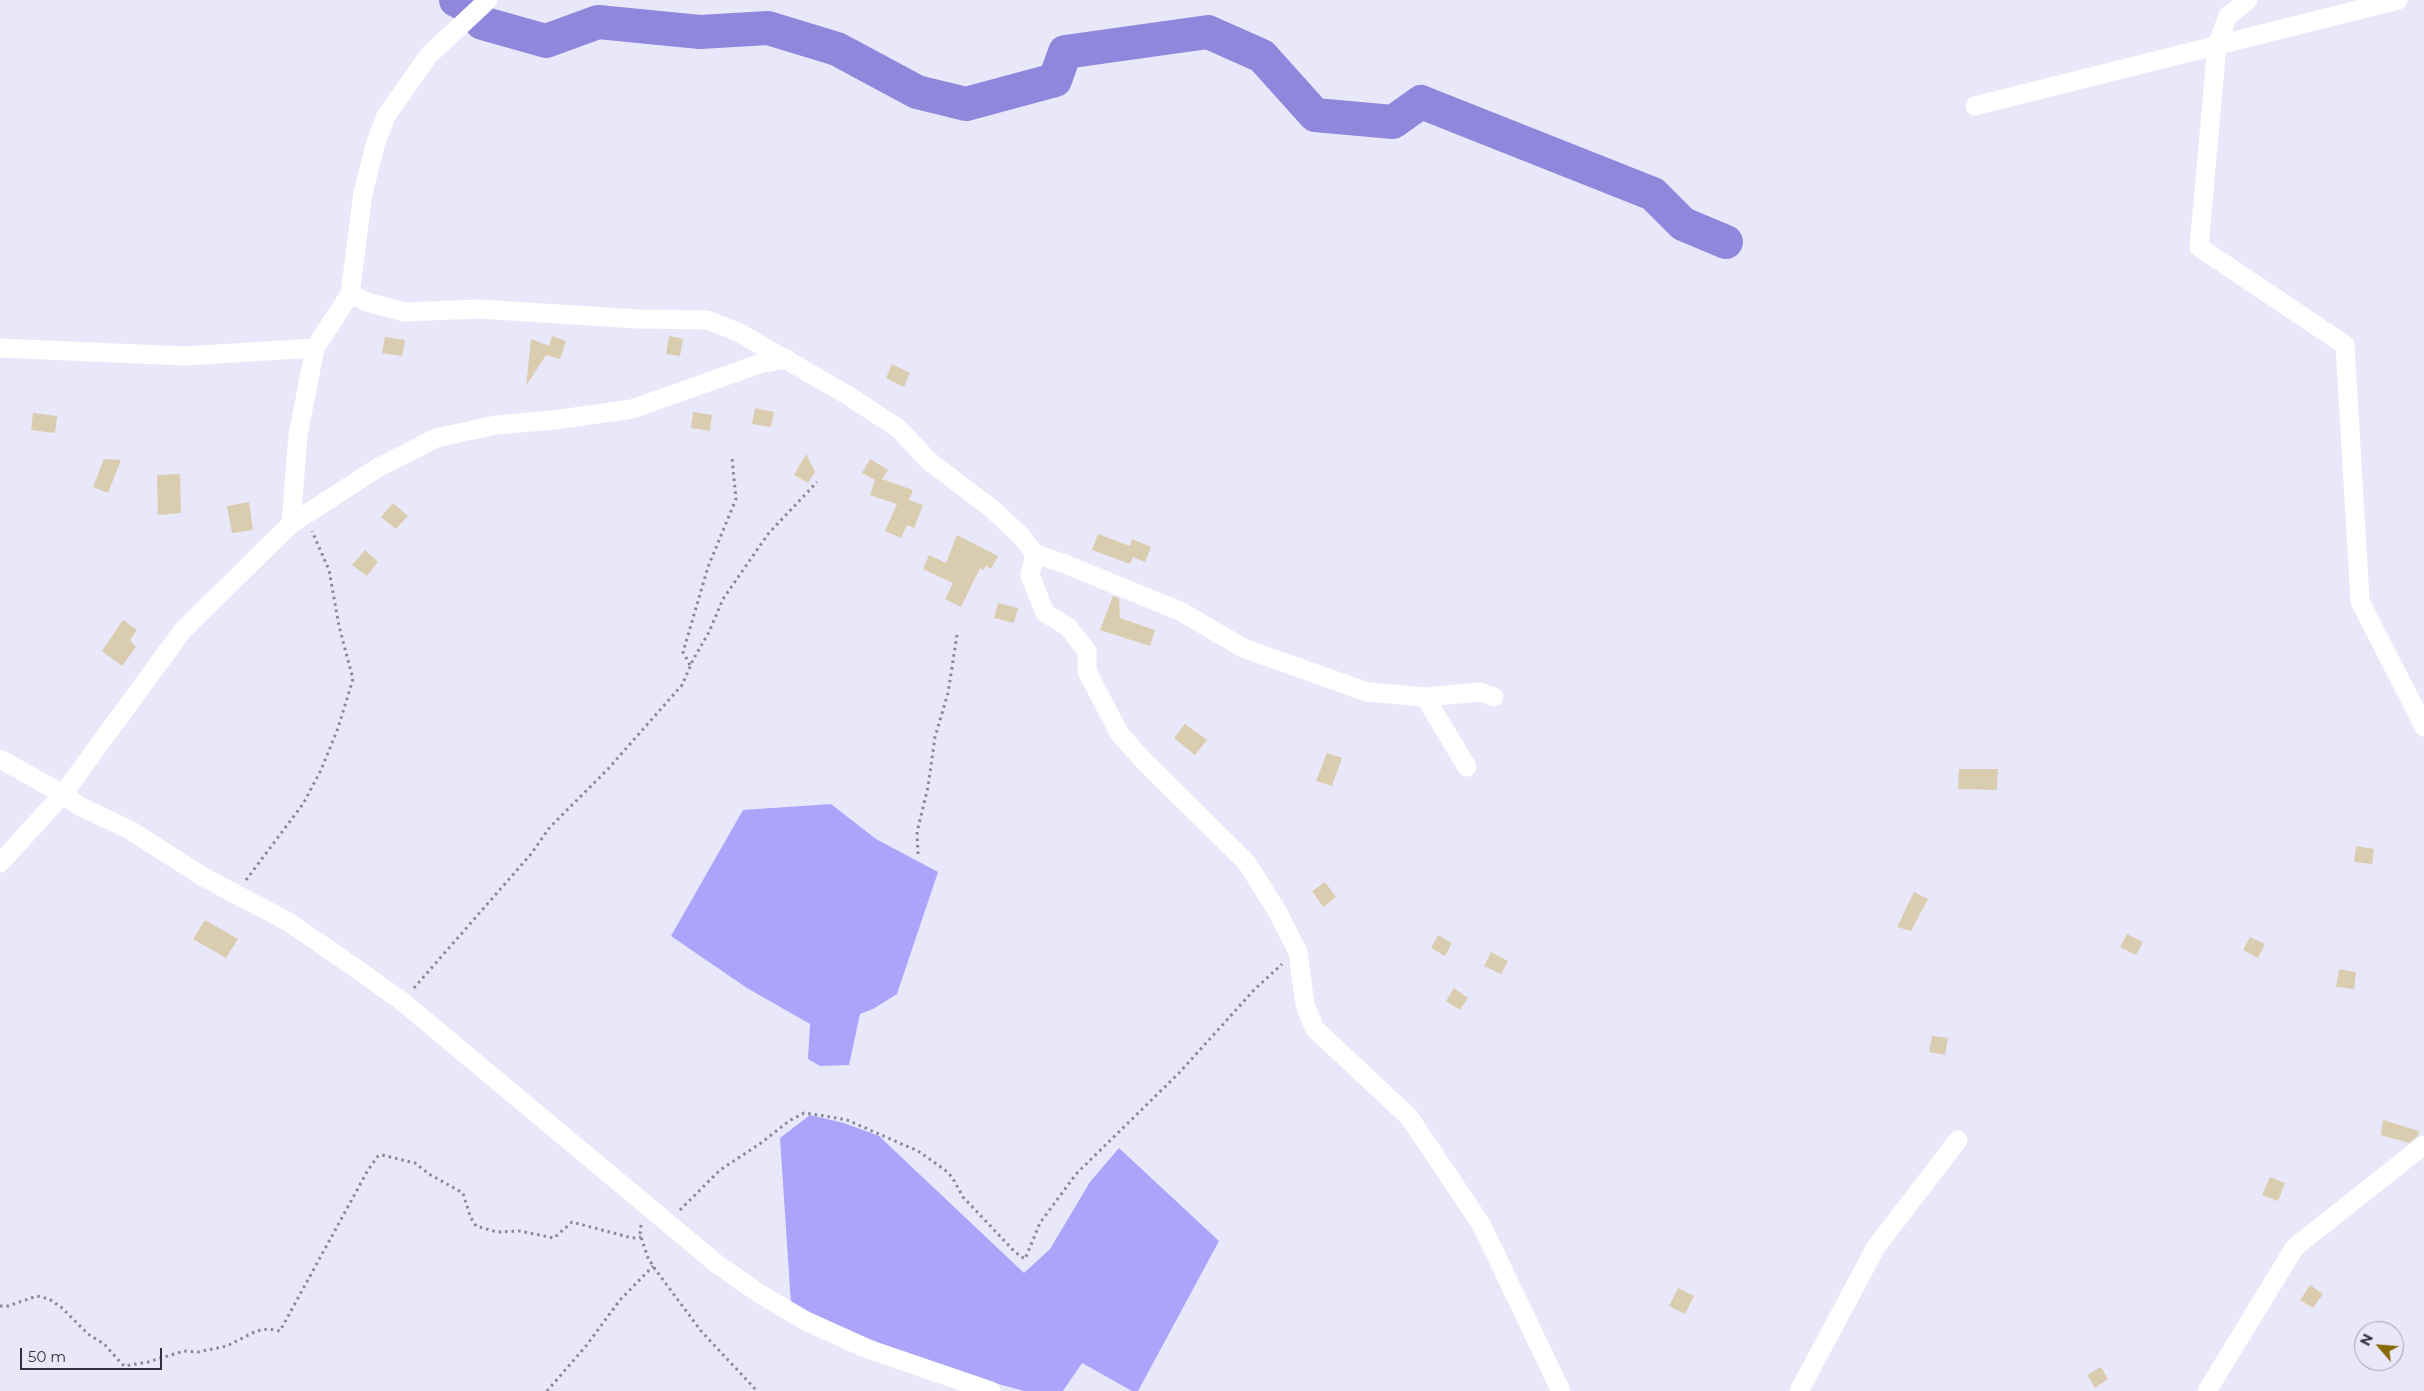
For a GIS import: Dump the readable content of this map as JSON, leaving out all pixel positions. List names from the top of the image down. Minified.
{"scale_bar":"50 m","north":"top left"}
